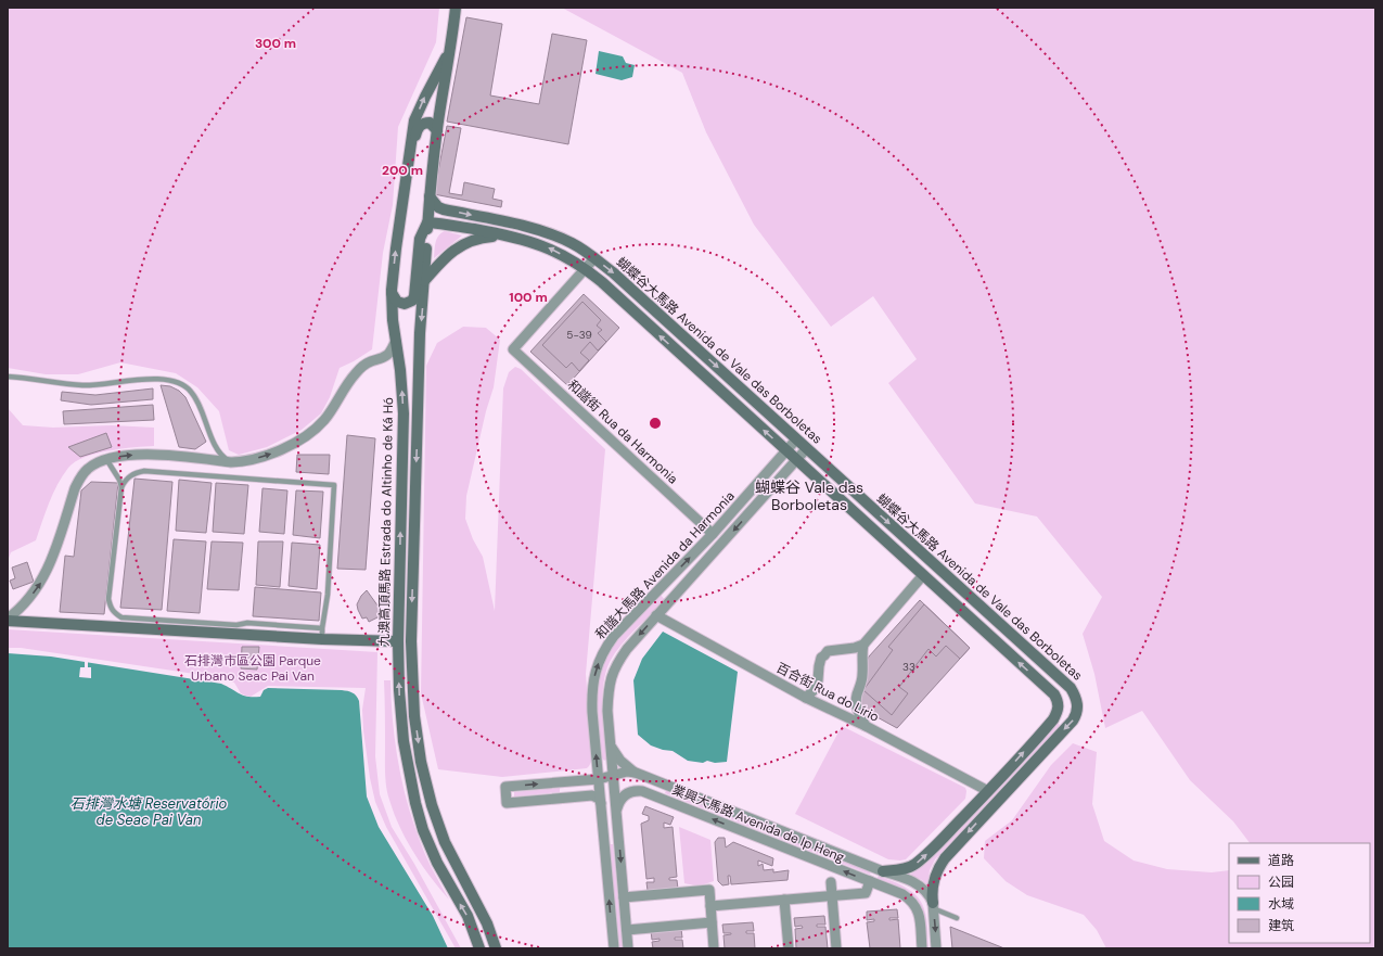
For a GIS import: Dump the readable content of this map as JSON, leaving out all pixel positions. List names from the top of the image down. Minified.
{"streets":{"main road":["蝴蝶谷大馬路 Avenida de Vale das Borboletas","九澳高頂馬路 Estrada do Altinho de Ká Hó"],"street":["和諧街 Rua da Harmonia","和諧大馬路 Avenida da Harmonia","百合街 Rua do Lírio","業興大馬路 Avenida de Ip Heng"]},"crossings":[["蝴蝶谷大馬路 Avenida de Vale das Borboletas","九澳高頂馬路 Estrada do Altinho de Ká Hó"],["蝴蝶谷大馬路 Avenida de Vale das Borboletas","和諧大馬路 Avenida da Harmonia"],["蝴蝶谷大馬路 Avenida de Vale das Borboletas","業興大馬路 Avenida de Ip Heng"],["和諧街 Rua da Harmonia","和諧大馬路 Avenida da Harmonia"],["和諧大馬路 Avenida da Harmonia","百合街 Rua do Lírio"],["和諧大馬路 Avenida da Harmonia","業興大馬路 Avenida de Ip Heng"]],"districts":["蝴蝶谷 Vale das Borboletas"],"water":["石排灣水塘 Reservatório de Seac Pai Van"],"parks":["石排灣市區公園 Parque Urbano Seac Pai Van"],"house_numbers":["5-39","33"],"legend":["道路","公园","水域","建筑"],"rings":["300 m","200 m","100 m"]}
